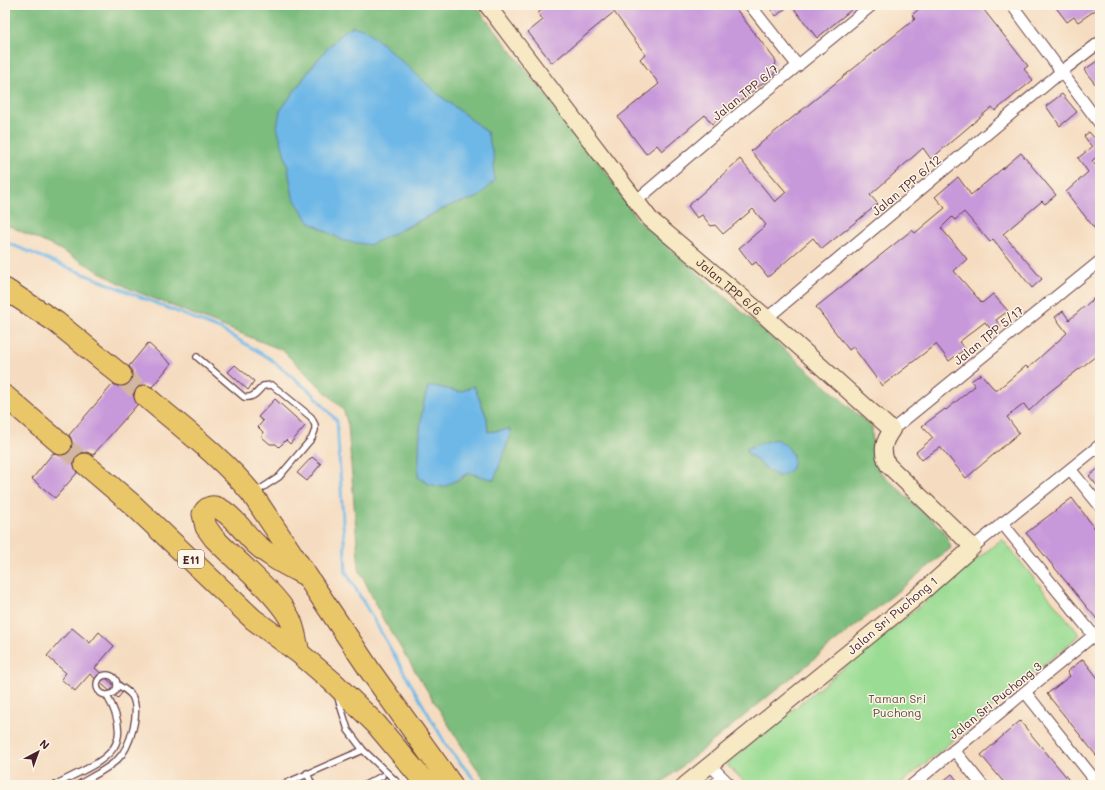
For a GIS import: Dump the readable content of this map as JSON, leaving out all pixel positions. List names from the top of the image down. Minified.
{"streets":{"highway":["E11"],"street":["Jalan TPP 6/7","Jalan TPP 6/12","Jalan TPP 6/6","Jalan TPP 5/17","Jalan Sri Puchong 1","Jalan Sri Puchong 3"]},"crossings":[["Jalan TPP 6/7","Jalan TPP 6/6"],["Jalan TPP 6/12","Jalan TPP 6/6"],["Jalan TPP 6/6","Jalan TPP 5/17"]],"parks":["Taman Sri Puchong"],"north":"top right"}
